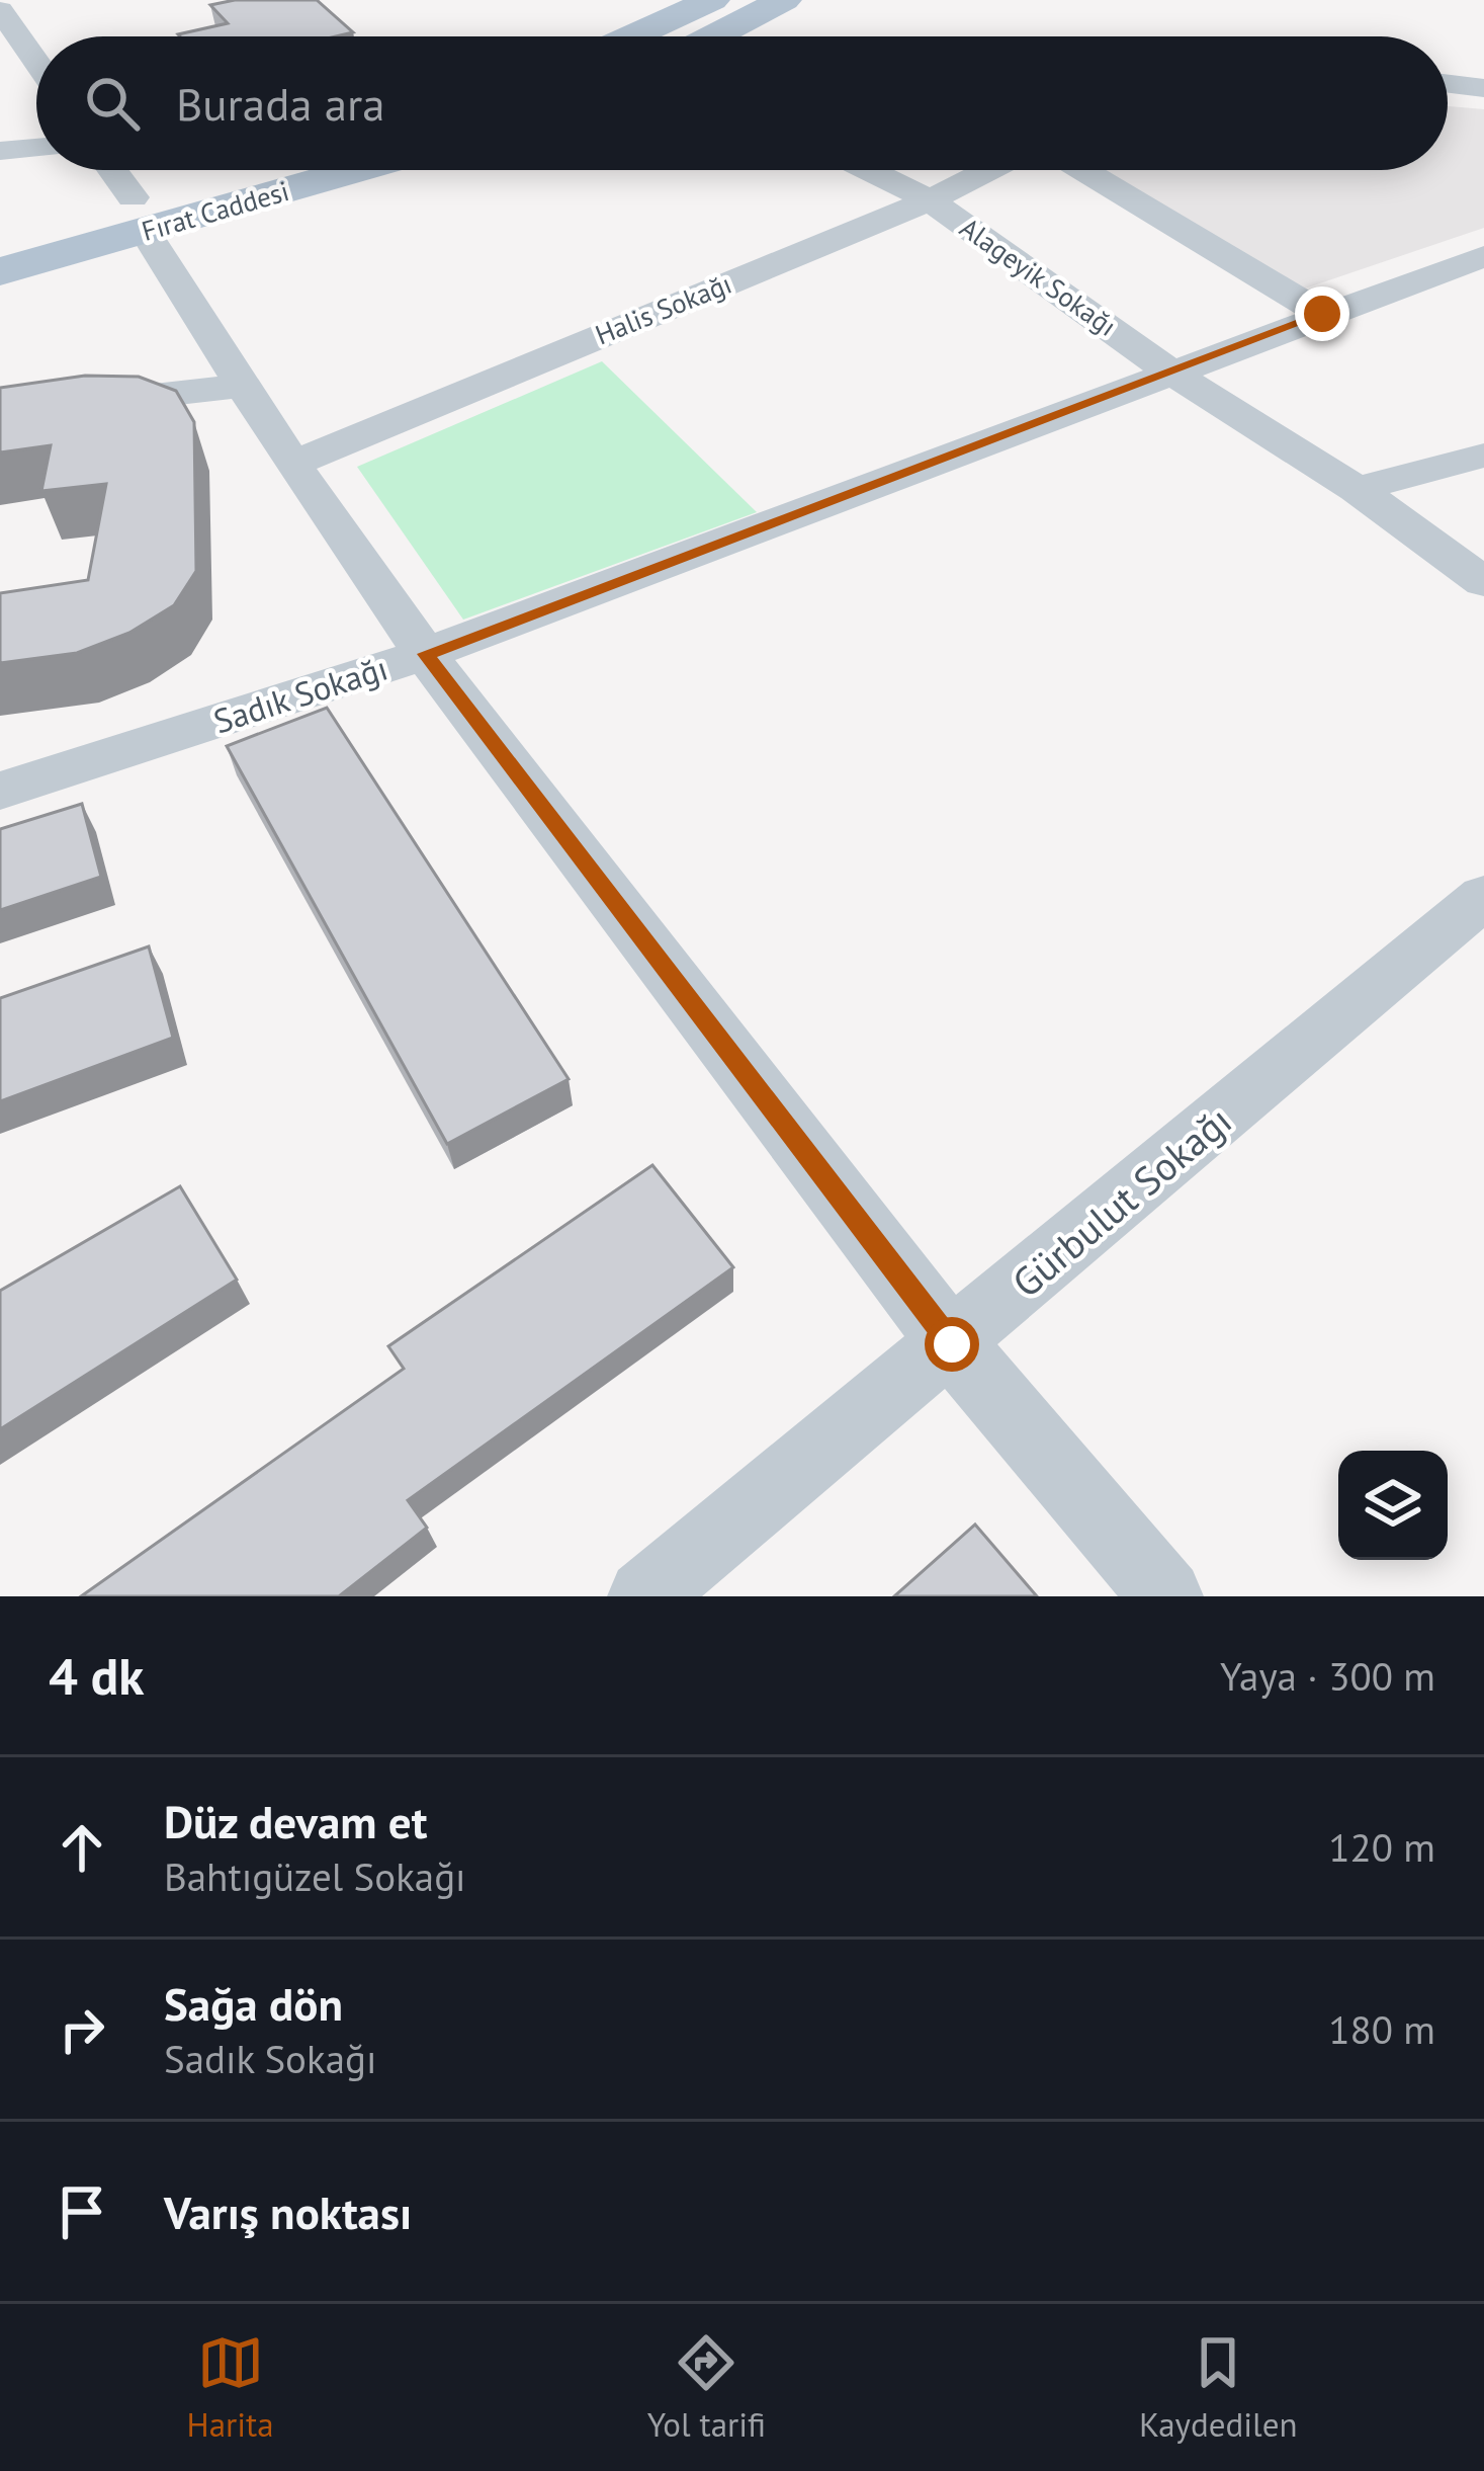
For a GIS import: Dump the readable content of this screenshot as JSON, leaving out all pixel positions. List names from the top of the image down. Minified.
{"streets":{"main road":["Fırat Caddesi"],"street":["Alageyik Sokağı","Halis Sokağı","Sadık Sokağı","Gürbulut Sokağı"]},"crossings":[["Alageyik Sokağı","Halis Sokağı"],["Alageyik Sokağı","Sadık Sokağı"]],"page":{"search":"Burada ara","heading":["4 dk","Yaya · 300 m"],"list":[["Düz devam et","Bahtıgüzel Sokağı","120 m"],["Sağa dön","Sadık Sokağı","180 m"],"Varış noktası"],"nav":["Harita","Yol tarifi","Kaydedilen"]}}
